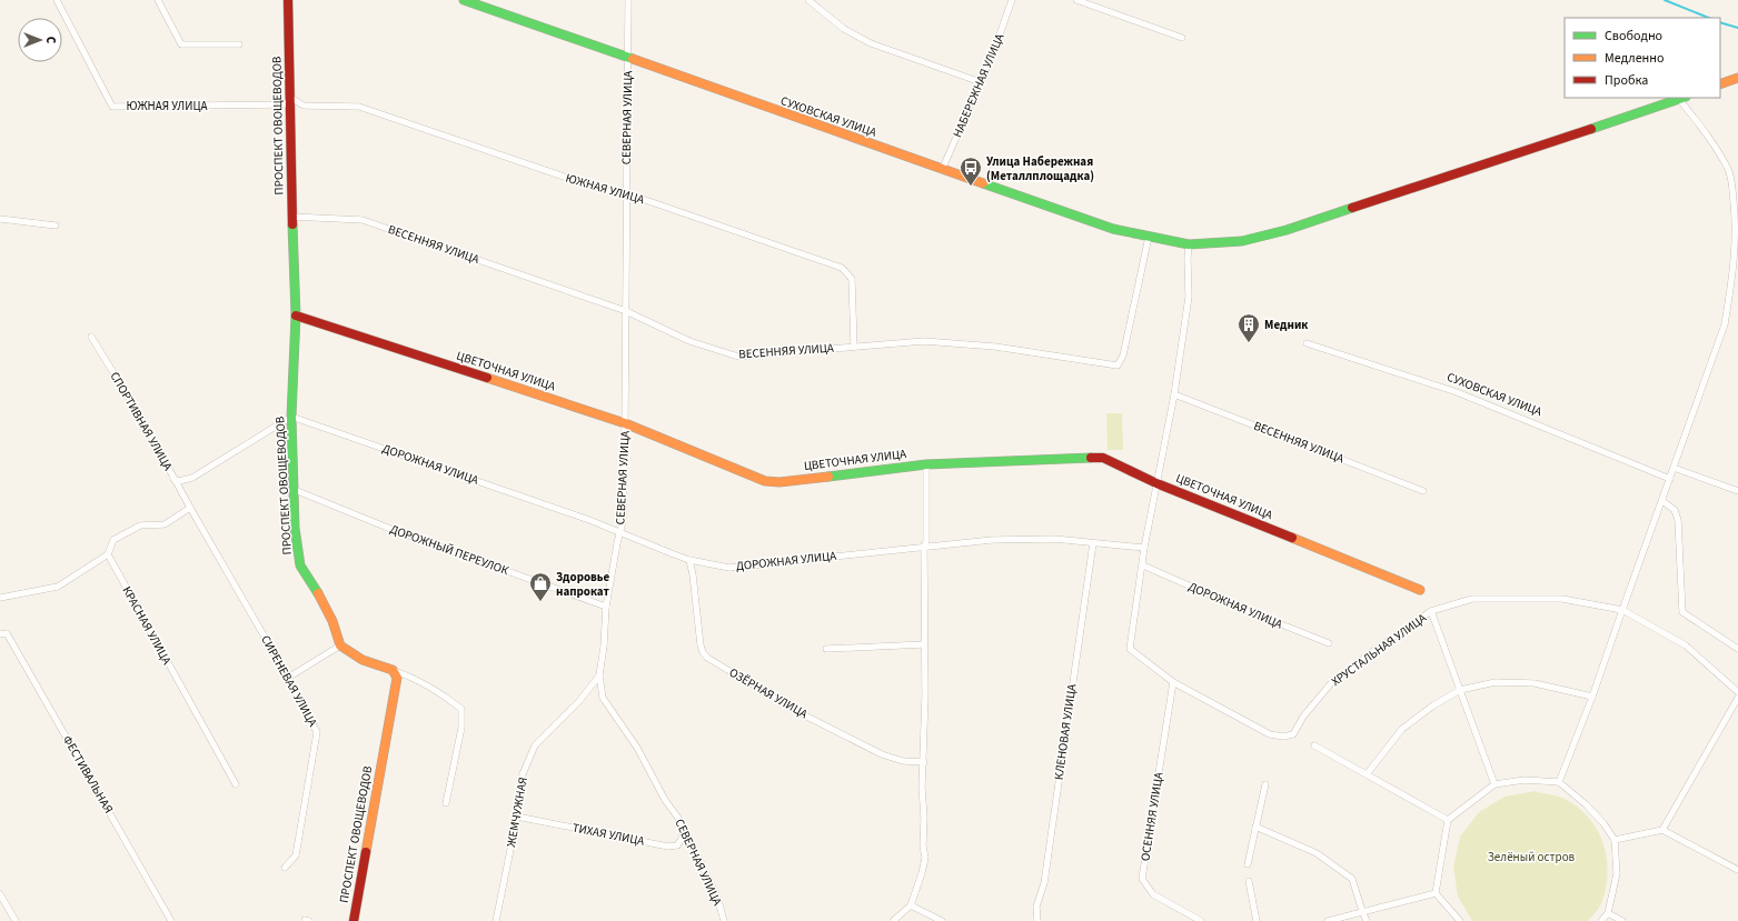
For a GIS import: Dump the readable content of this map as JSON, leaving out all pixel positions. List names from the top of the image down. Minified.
{"streets":{"street":["НАБЕРЕЖНАЯ УЛИЦА","ЮЖНАЯ УЛИЦА","СУХОВСКАЯ УЛИЦА","СЕВЕРНАЯ УЛИЦА","ПРОСПЕКТ ОВОЩЕВОДОВ","ВЕСЕННЯЯ УЛИЦА","ЦВЕТОЧНАЯ УЛИЦА","СПОРТИВНАЯ УЛИЦА","ДОРОЖНАЯ УЛИЦА","ДОРОЖНЫЙ ПЕРЕУЛОК","КРАСНАЯ УЛИЦА","ХРУСТАЛЬНАЯ УЛИЦА","СИРЕНЕВАЯ УЛИЦА","ОЗЁРНАЯ УЛИЦА","КЛЕНОВАЯ УЛИЦА","ФЕСТИВАЛЬНАЯ","ЖЕМЧУЖНАЯ","ОСЕННЯЯ УЛИЦА","ТИХАЯ УЛИЦА"]},"crossings":[["НАБЕРЕЖНАЯ УЛИЦА","СУХОВСКАЯ УЛИЦА"],["ЮЖНАЯ УЛИЦА","СЕВЕРНАЯ УЛИЦА"],["ЮЖНАЯ УЛИЦА","ПРОСПЕКТ ОВОЩЕВОДОВ"],["ЮЖНАЯ УЛИЦА","ВЕСЕННЯЯ УЛИЦА"],["СУХОВСКАЯ УЛИЦА","СЕВЕРНАЯ УЛИЦА"],["СУХОВСКАЯ УЛИЦА","ВЕСЕННЯЯ УЛИЦА"],["СЕВЕРНАЯ УЛИЦА","ВЕСЕННЯЯ УЛИЦА"],["СЕВЕРНАЯ УЛИЦА","ЦВЕТОЧНАЯ УЛИЦА"],["СЕВЕРНАЯ УЛИЦА","ДОРОЖНАЯ УЛИЦА"],["СЕВЕРНАЯ УЛИЦА","ДОРОЖНЫЙ ПЕРЕУЛОК"],["СЕВЕРНАЯ УЛИЦА","ЖЕМЧУЖНАЯ"],["СЕВЕРНАЯ УЛИЦА","ТИХАЯ УЛИЦА"],["ПРОСПЕКТ ОВОЩЕВОДОВ","ВЕСЕННЯЯ УЛИЦА"],["ПРОСПЕКТ ОВОЩЕВОДОВ","ЦВЕТОЧНАЯ УЛИЦА"],["ПРОСПЕКТ ОВОЩЕВОДОВ","ДОРОЖНАЯ УЛИЦА"],["ПРОСПЕКТ ОВОЩЕВОДОВ","ДОРОЖНЫЙ ПЕРЕУЛОК"],["СПОРТИВНАЯ УЛИЦА","СИРЕНЕВАЯ УЛИЦА"],["ДОРОЖНАЯ УЛИЦА","ОЗЁРНАЯ УЛИЦА"],["ДОРОЖНАЯ УЛИЦА","КЛЕНОВАЯ УЛИЦА"],["ХРУСТАЛЬНАЯ УЛИЦА","ОСЕННЯЯ УЛИЦА"],["ЖЕМЧУЖНАЯ","ТИХАЯ УЛИЦА"]],"parks":["Зелёный остров"],"places":{"bus stop":["Улица Набережная (Металлплощадка)"],"building":["Медник"],"shop":["Здоровье напрокат"]},"legend":["Свободно","Медленно","Пробка"],"north":"right"}
